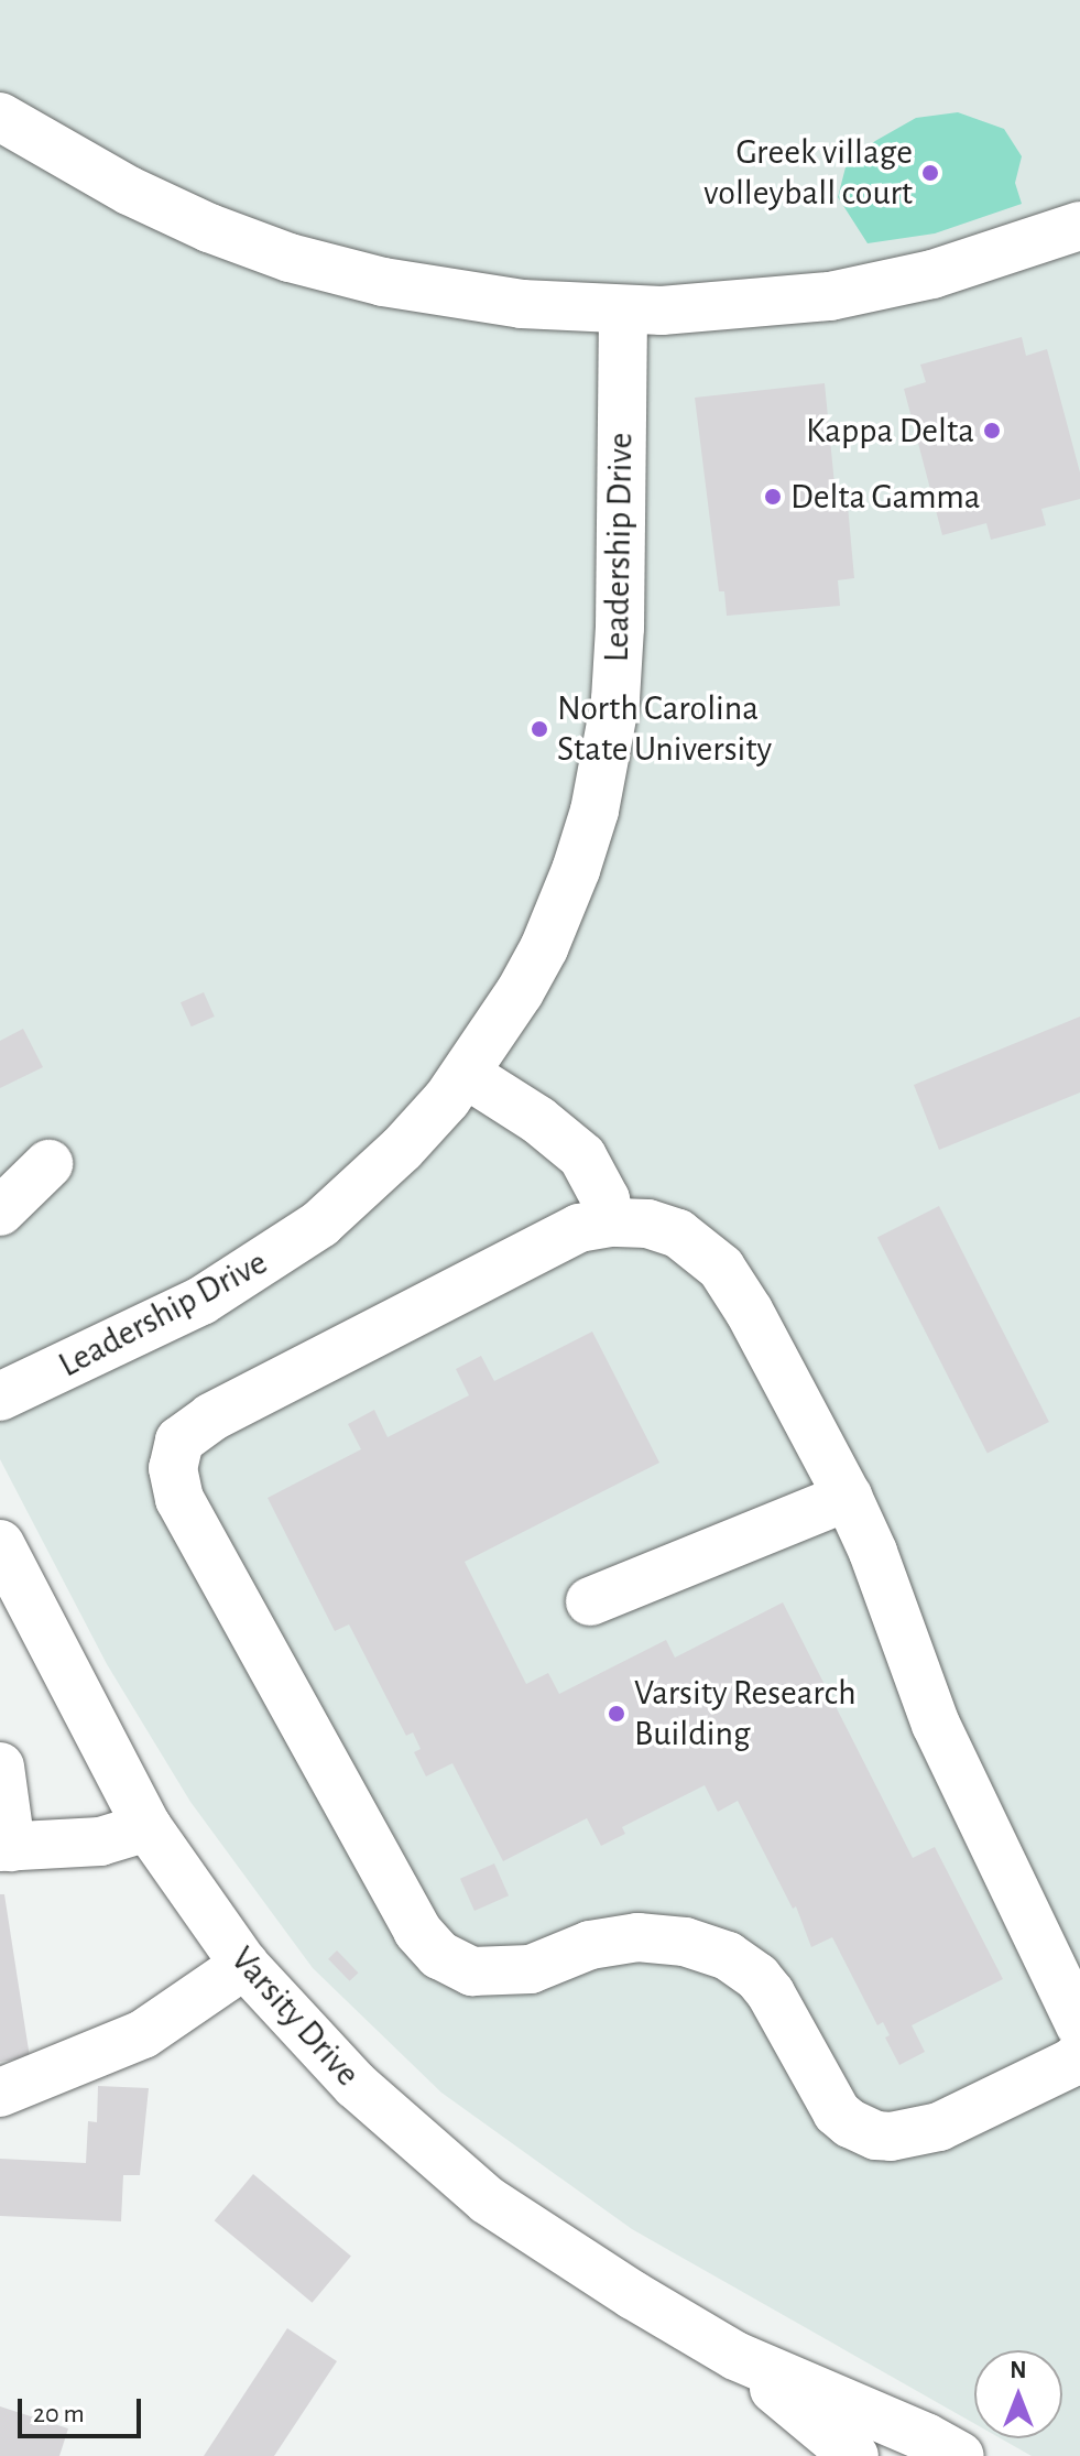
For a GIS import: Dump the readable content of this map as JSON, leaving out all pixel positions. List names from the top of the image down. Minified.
{"streets":{"street":["Leadership Drive","Varsity Drive"]},"places":["Greek village volleyball court","Kappa Delta","Delta Gamma","North Carolina State University","Varsity Research Building"],"scale_bar":"20 m","north":"top"}
